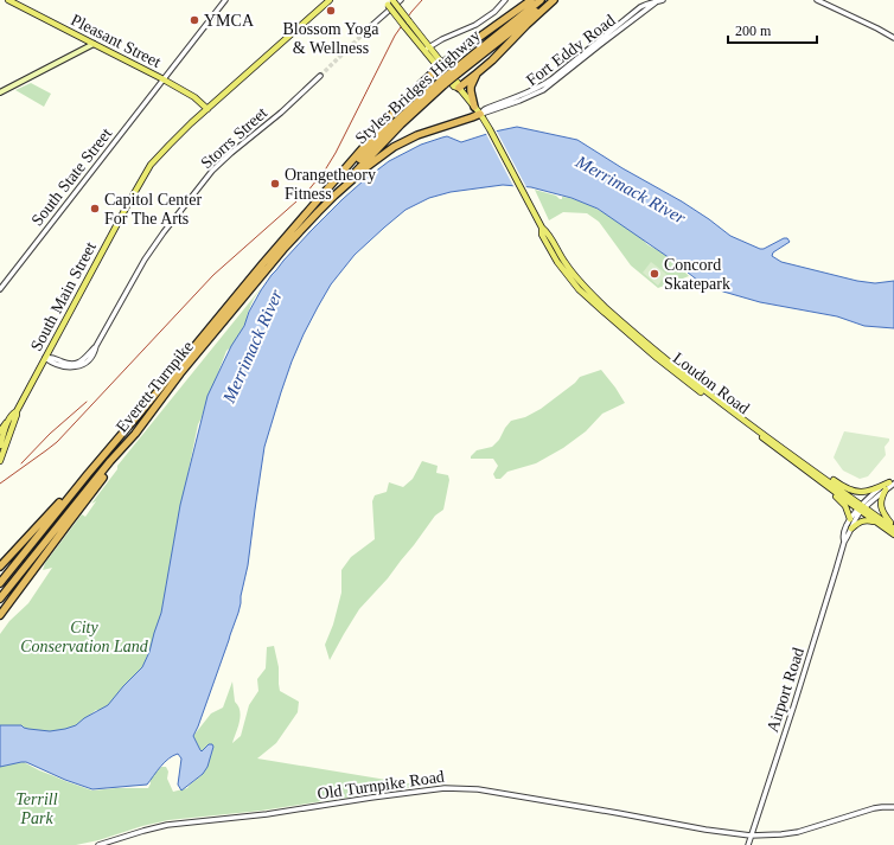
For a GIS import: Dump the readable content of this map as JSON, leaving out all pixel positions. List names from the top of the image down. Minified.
{"streets":{"highway":["Styles Bridges Highway","Everett Turnpike"],"main road":["Pleasant Street","South Main Street","Loudon Road"],"street":["Fort Eddy Road","Storrs Street","South State Street","Airport Road","Old Turnpike Road"]},"crossings":[["Pleasant Street","South State Street"],["Pleasant Street","South Main Street"],["Fort Eddy Road","Loudon Road"],["Styles Bridges Highway","Everett Turnpike"],["Storrs Street","South Main Street"],["Loudon Road","Airport Road"],["Airport Road","Old Turnpike Road"]],"water":["Merrimack River"],"parks":["City Conservation Land","Terrill Park"],"places":["Blossom Yoga & Wellness","YMCA","Orangetheory Fitness","Capitol Center For The Arts","Concord Skatepark"],"scale_bar":"200 m"}
